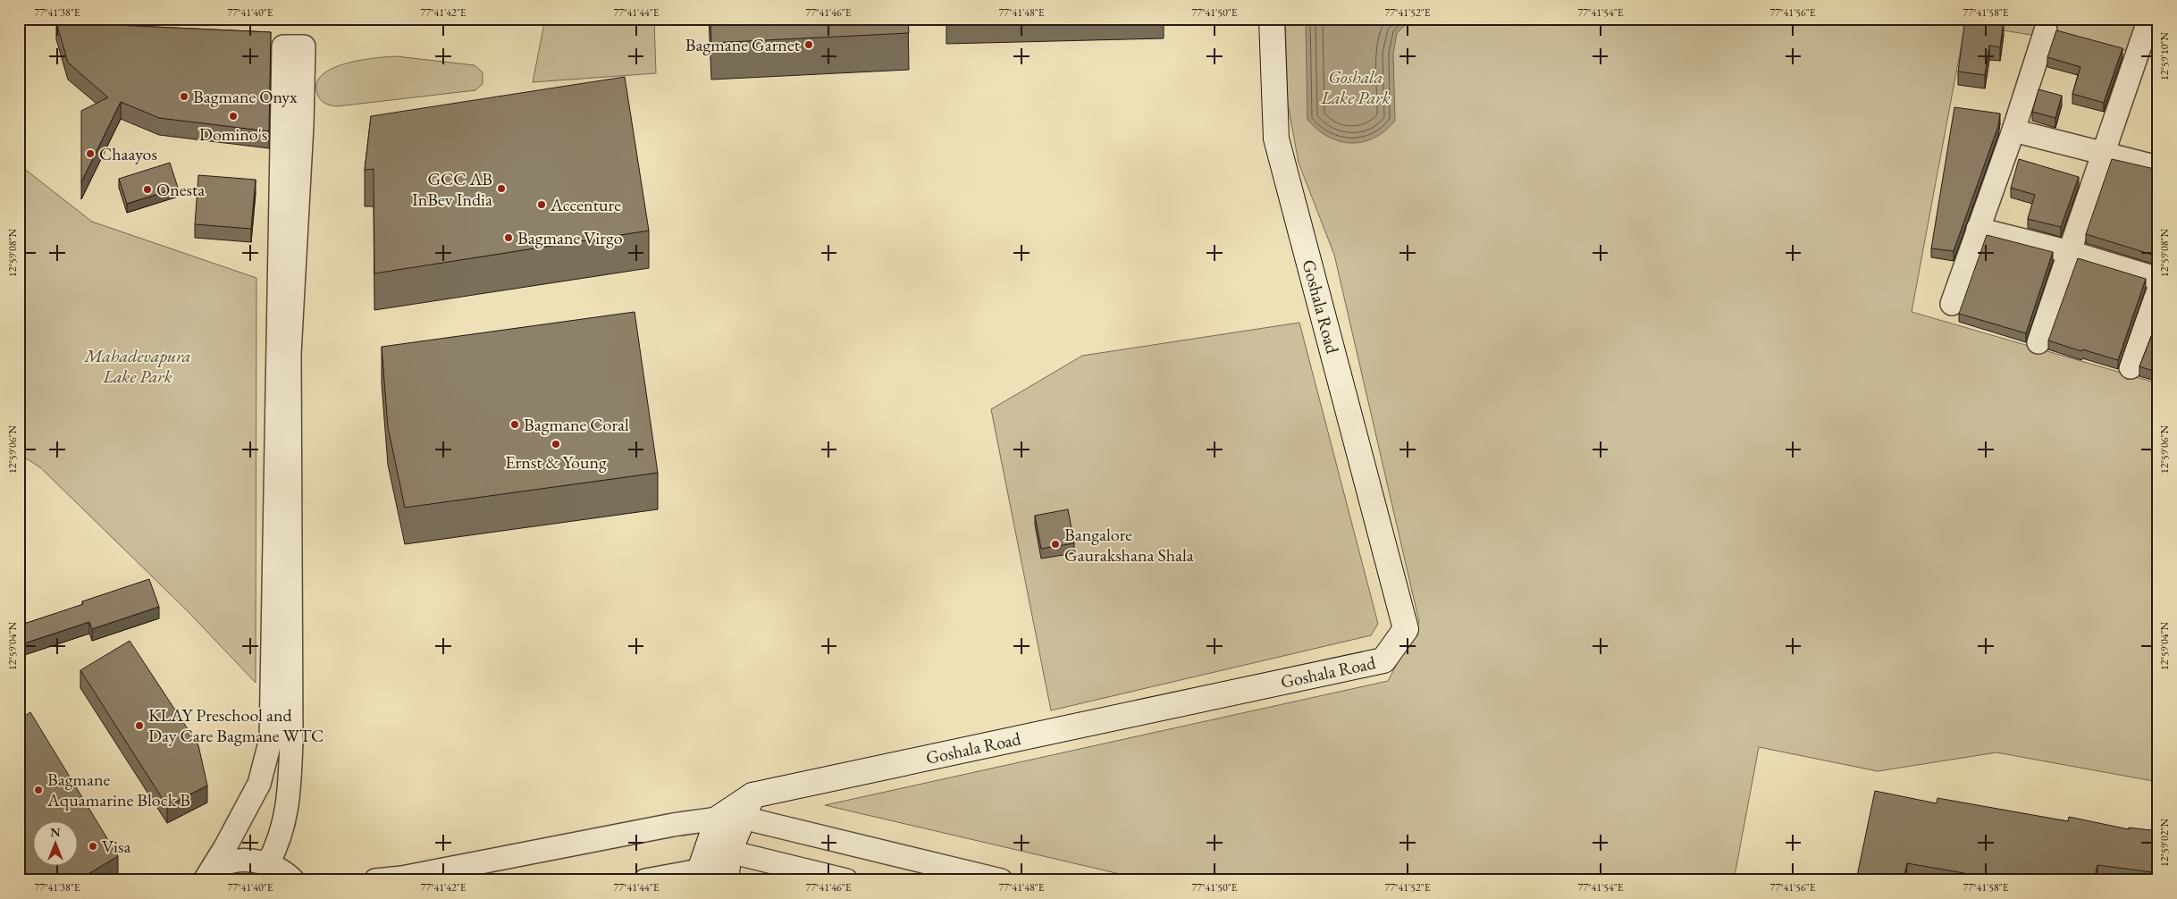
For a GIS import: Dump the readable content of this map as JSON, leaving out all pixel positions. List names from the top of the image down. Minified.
{"streets":{"street":["Goshala Road"]},"parks":["Goshala Lake Park","Mahadevapura Lake Park"],"places":["Bagmane Garnet","Bagmane Onyx","Domino's","Chaayos","GCC AB InBev India","Onesta","Accenture","Bagmane Virgo","Bagmane Coral","Ernst & Young","Bangalore Gaurakshana Shala","KLAY Preschool and Day Care Bagmane WTC","Bagmane Aquamarine Block B","Visa"],"north":"top","coordinates":["77°41'38\"E","77°41'40\"E","77°41'42\"E","77°41'44\"E","77°41'46\"E","77°41'48\"E","77°41'50\"E","77°41'52\"E","77°41'54\"E","77°41'56\"E","77°41'58\"E","12°59'10\"N","12°59'08\"N","12°59'06\"N","12°59'04\"N","12°59'02\"N"]}
